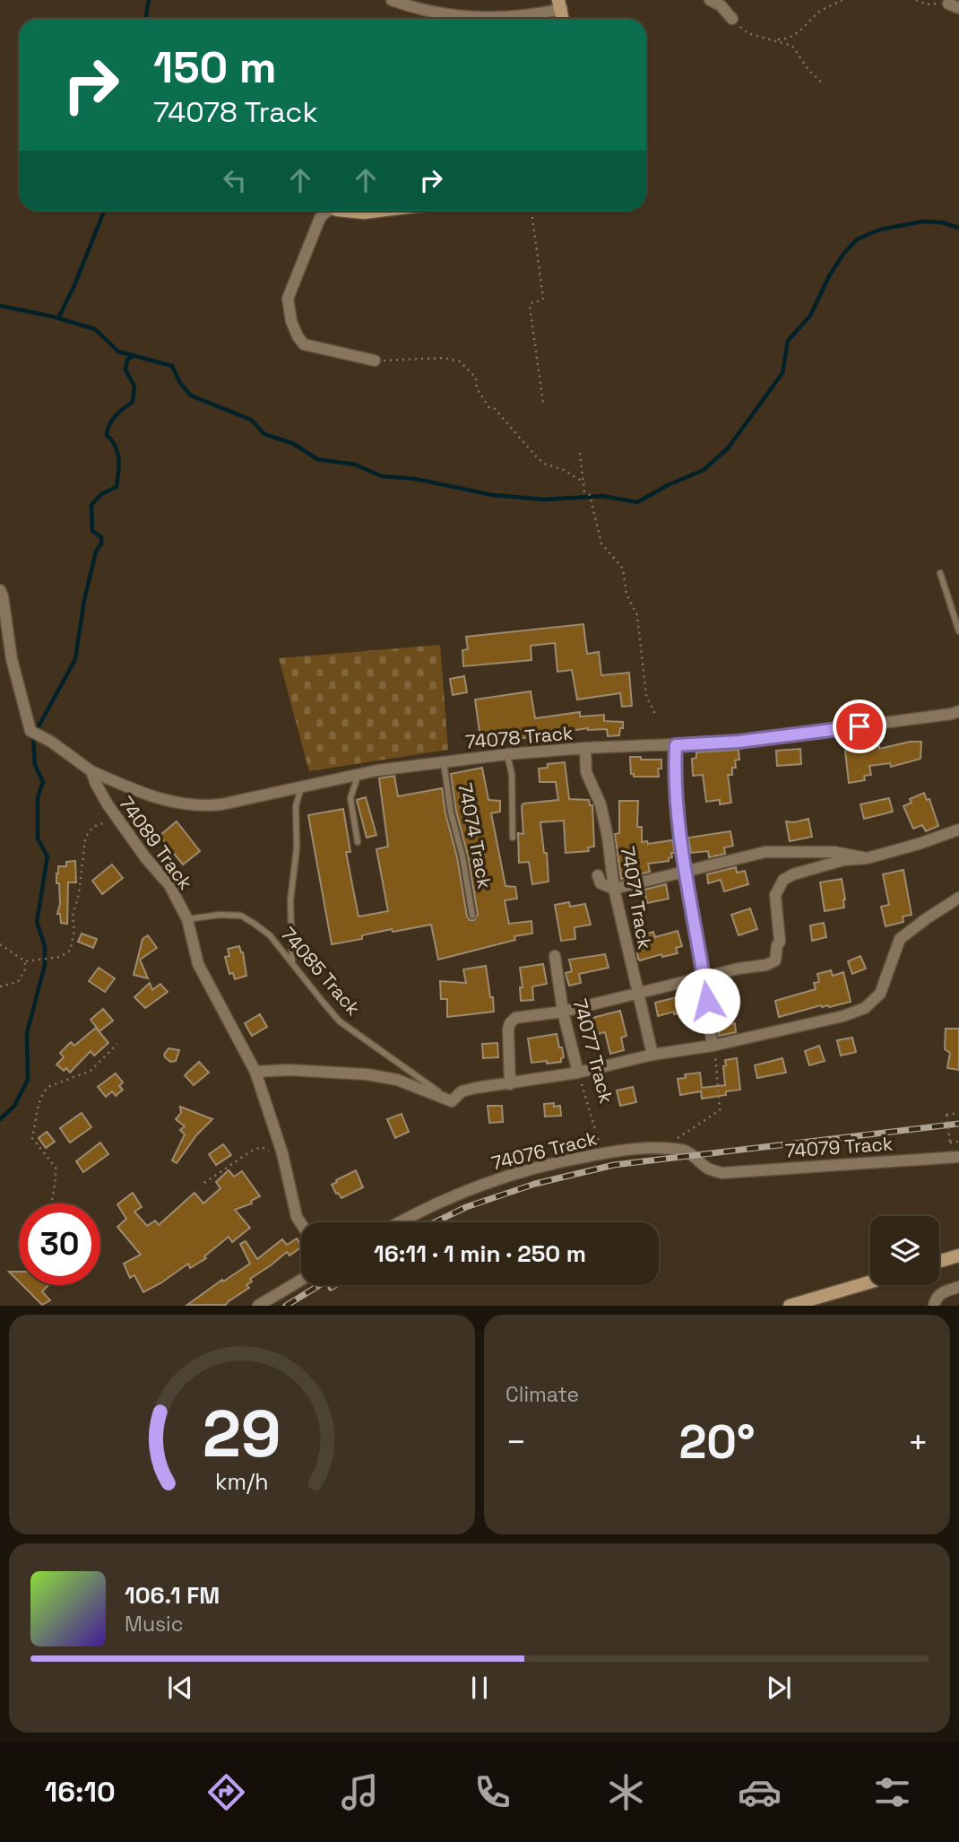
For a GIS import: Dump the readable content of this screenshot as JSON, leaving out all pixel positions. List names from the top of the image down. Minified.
{"streets":{"street":["74078 Track","74089 Track","74071 Track","74077 Track","74079 Track","74076 Track"],"lane":["74074 Track","74085 Track"]},"crossings":[["74078 Track","74074 Track"],["74078 Track","74089 Track"],["74078 Track","74071 Track"],["74089 Track","74085 Track"],["74077 Track","74076 Track"],["74079 Track","74076 Track"]],"page":{"turn":["150 m","74078 Track"],"limit":"30","trip":"16:11 · 1 min · 250 m","tile":"Climate","heat":["−","20°","+"],"song":["106.1 FM","Music"],"tabs":"16:10","gauge":["29","km/h"]}}
